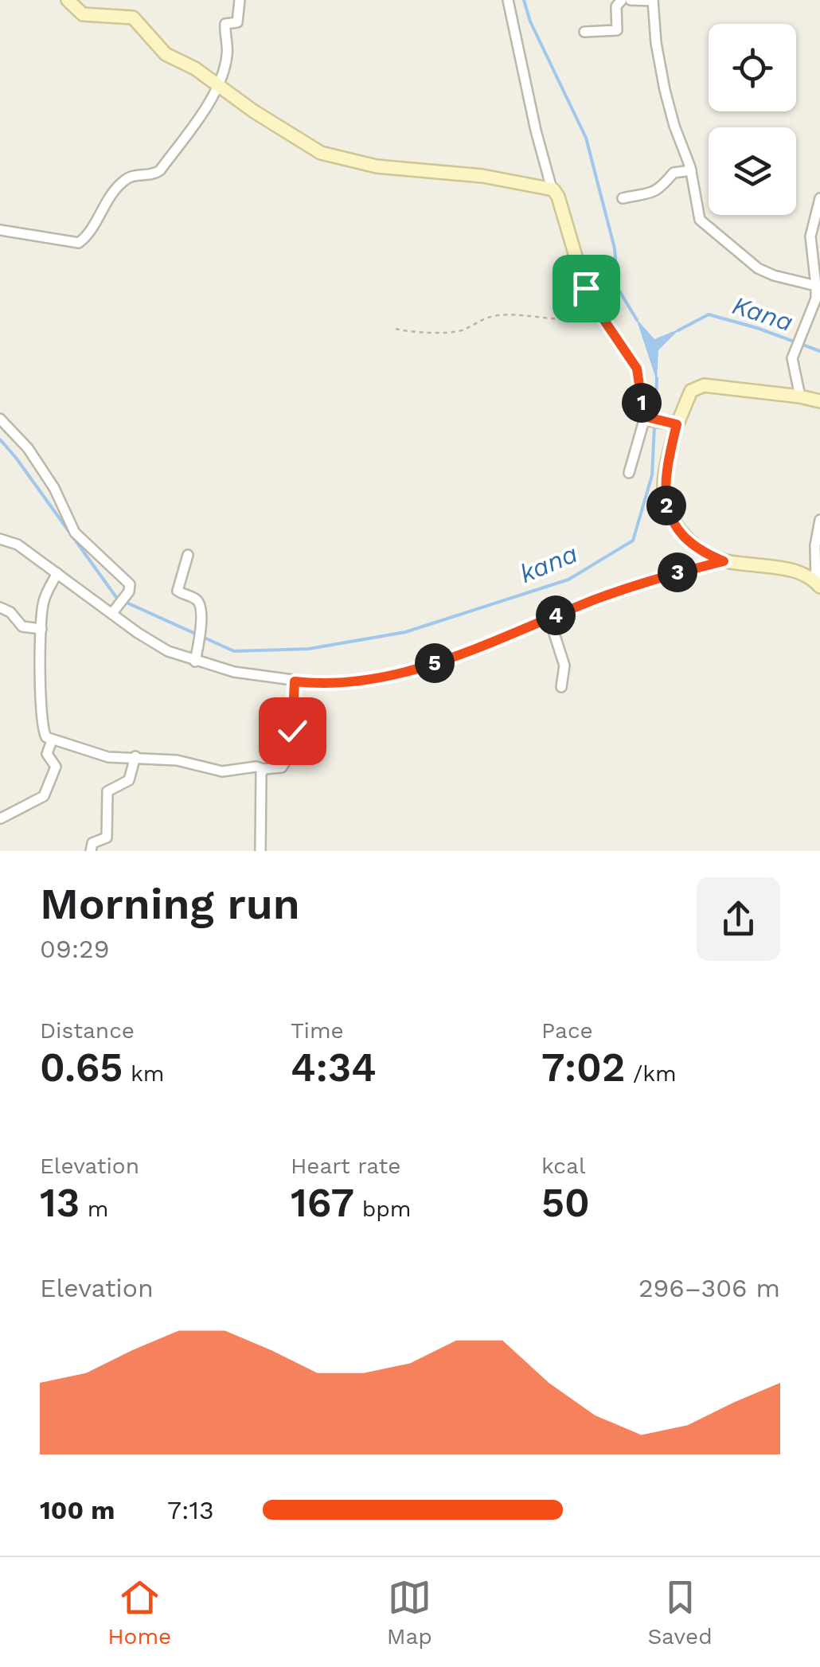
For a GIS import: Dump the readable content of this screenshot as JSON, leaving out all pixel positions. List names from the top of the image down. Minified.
{"water":["Kana","kana"],"page":{"pins":["1","2","3","4","5"],"heading":["Morning run","09:29"],"stats":[["Distance","0.65 km"],["Time","4:34"],["Pace","7:02 /km"],["Elevation","13 m"],["Heart rate","167 bpm"],["kcal","50"]],"chart":["Elevation","296–306 m"],"list":[{"name":"100 m","note":"7:13"}],"tabs":["Home","Map","Saved"]}}
